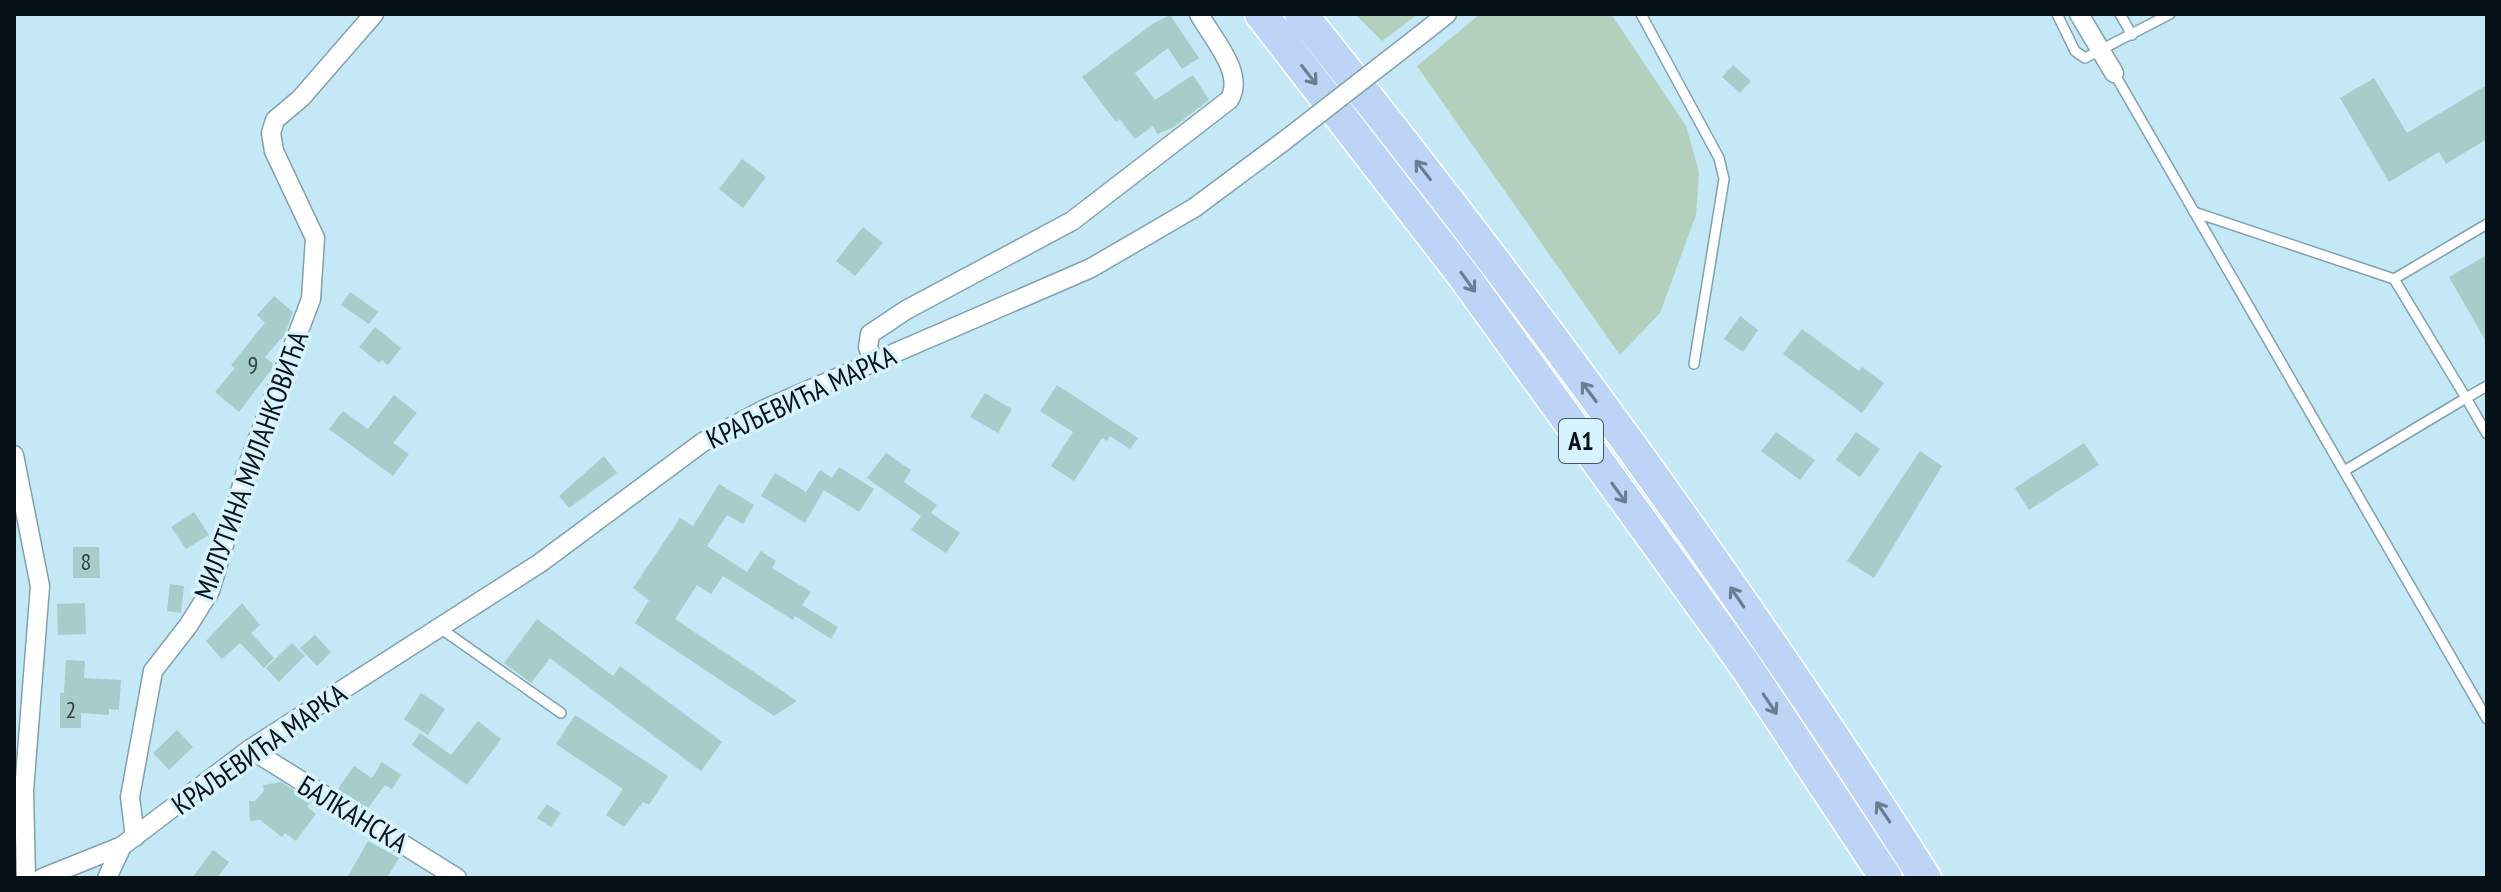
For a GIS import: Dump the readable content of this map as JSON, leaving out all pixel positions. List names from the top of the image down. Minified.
{"streets":{"highway":["A1"],"street":["КРАЉЕВИЋА МАРКА","МИЛУТИНА МИЛАНКОВИЋА","БАЛКАНСКА"]},"crossings":[["КРАЉЕВИЋА МАРКА","МИЛУТИНА МИЛАНКОВИЋА"],["КРАЉЕВИЋА МАРКА","БАЛКАНСКА"]],"house_numbers":["9","8","2"]}
